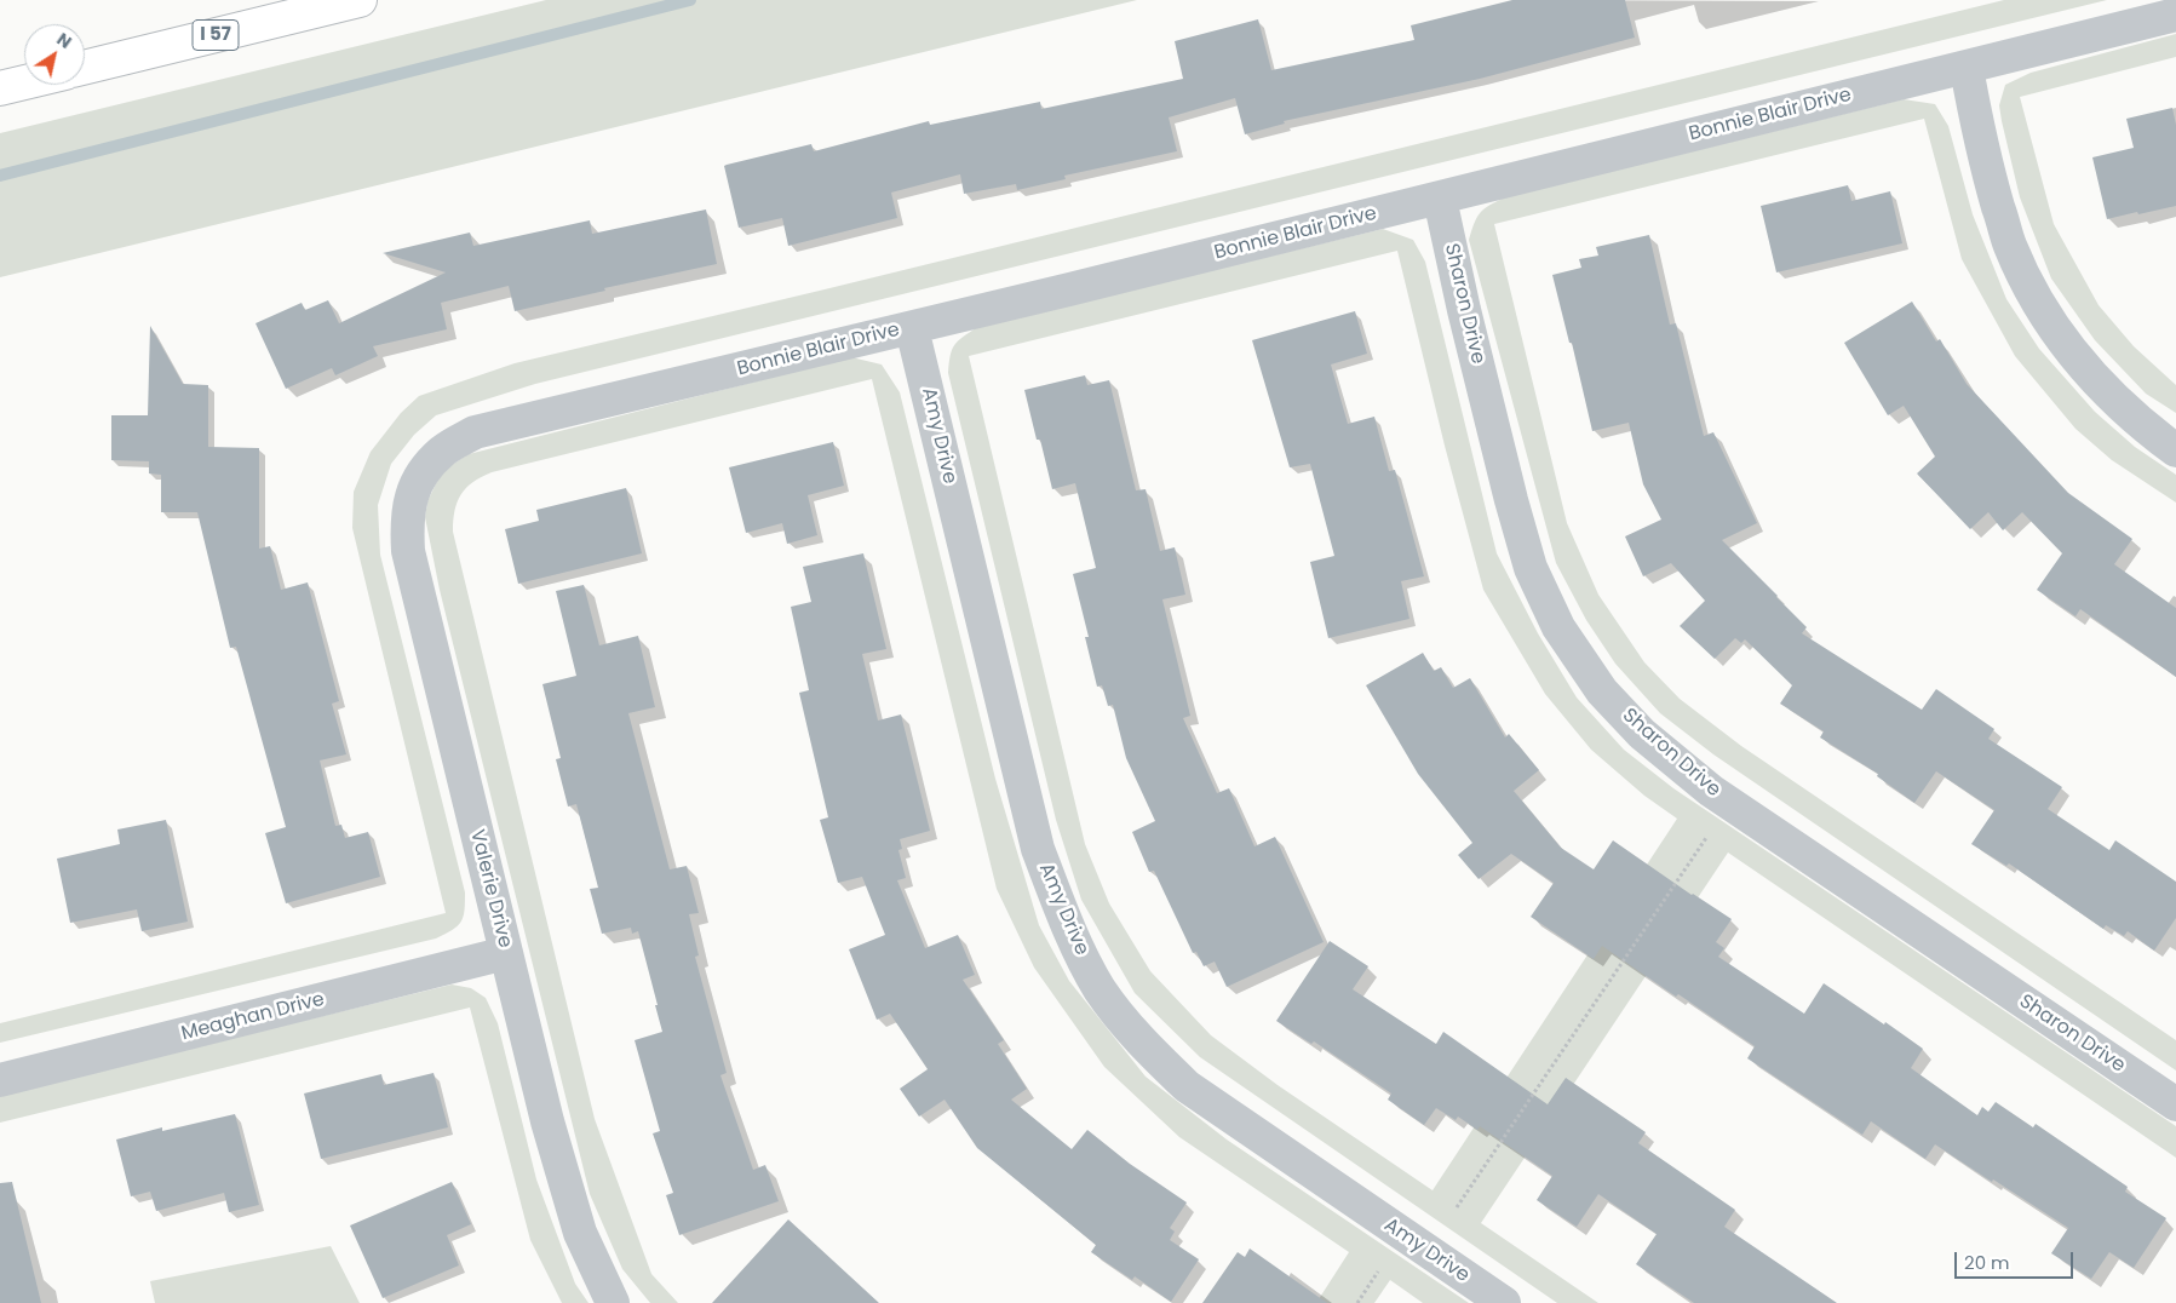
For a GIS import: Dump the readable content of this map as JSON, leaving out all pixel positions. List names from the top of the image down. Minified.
{"streets":{"highway":["I 57"],"street":["Bonnie Blair Drive","Sharon Drive","Amy Drive","Valerie Drive","Meaghan Drive"]},"crossings":[["Bonnie Blair Drive","Sharon Drive"],["Bonnie Blair Drive","Amy Drive"],["Bonnie Blair Drive","Valerie Drive"],["Valerie Drive","Meaghan Drive"]],"scale_bar":"20 m","north":"top right"}
